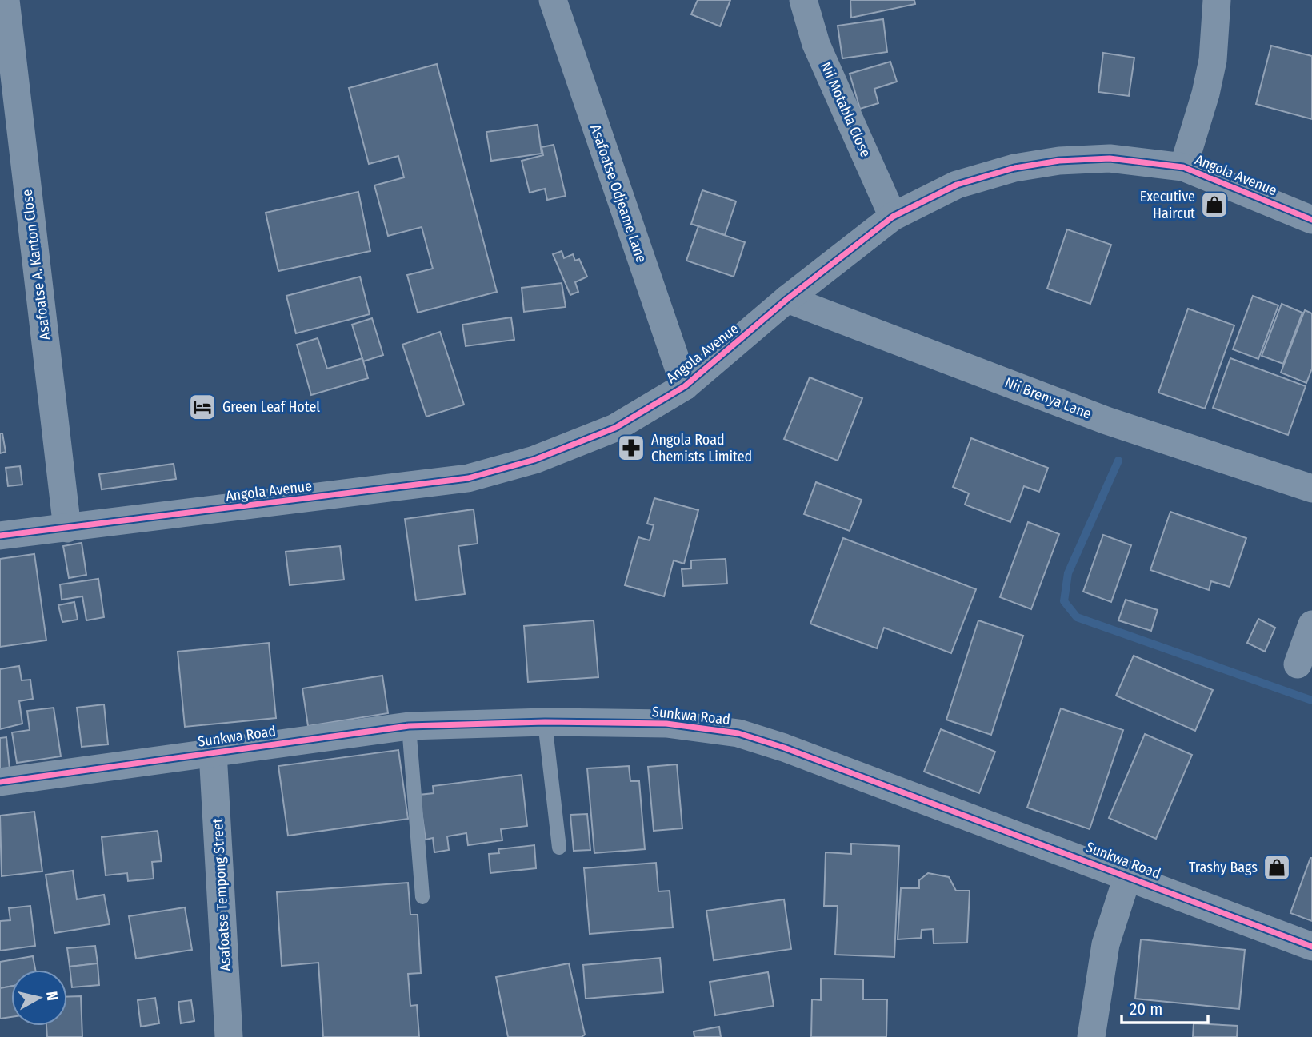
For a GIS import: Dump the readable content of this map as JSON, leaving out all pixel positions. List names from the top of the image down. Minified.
{"streets":{"street":["Nii Motabla Close","Angola Avenue","Asafoatse Odjeame Lane","Asafoatse A. Kanton Close","Nii Brenya Lane","Sunkwa Road","Asafoatse Tempong Street"]},"crossings":[["Nii Motabla Close","Angola Avenue"],["Angola Avenue","Asafoatse Odjeame Lane"],["Angola Avenue","Asafoatse A. Kanton Close"],["Angola Avenue","Nii Brenya Lane"],["Sunkwa Road","Asafoatse Tempong Street"]],"places":{"shop":["Executive Haircut","Trashy Bags"],"hotel":["Green Leaf Hotel"],"pharmacy":["Angola Road Chemists Limited"]},"scale_bar":"20 m","north":"right"}
